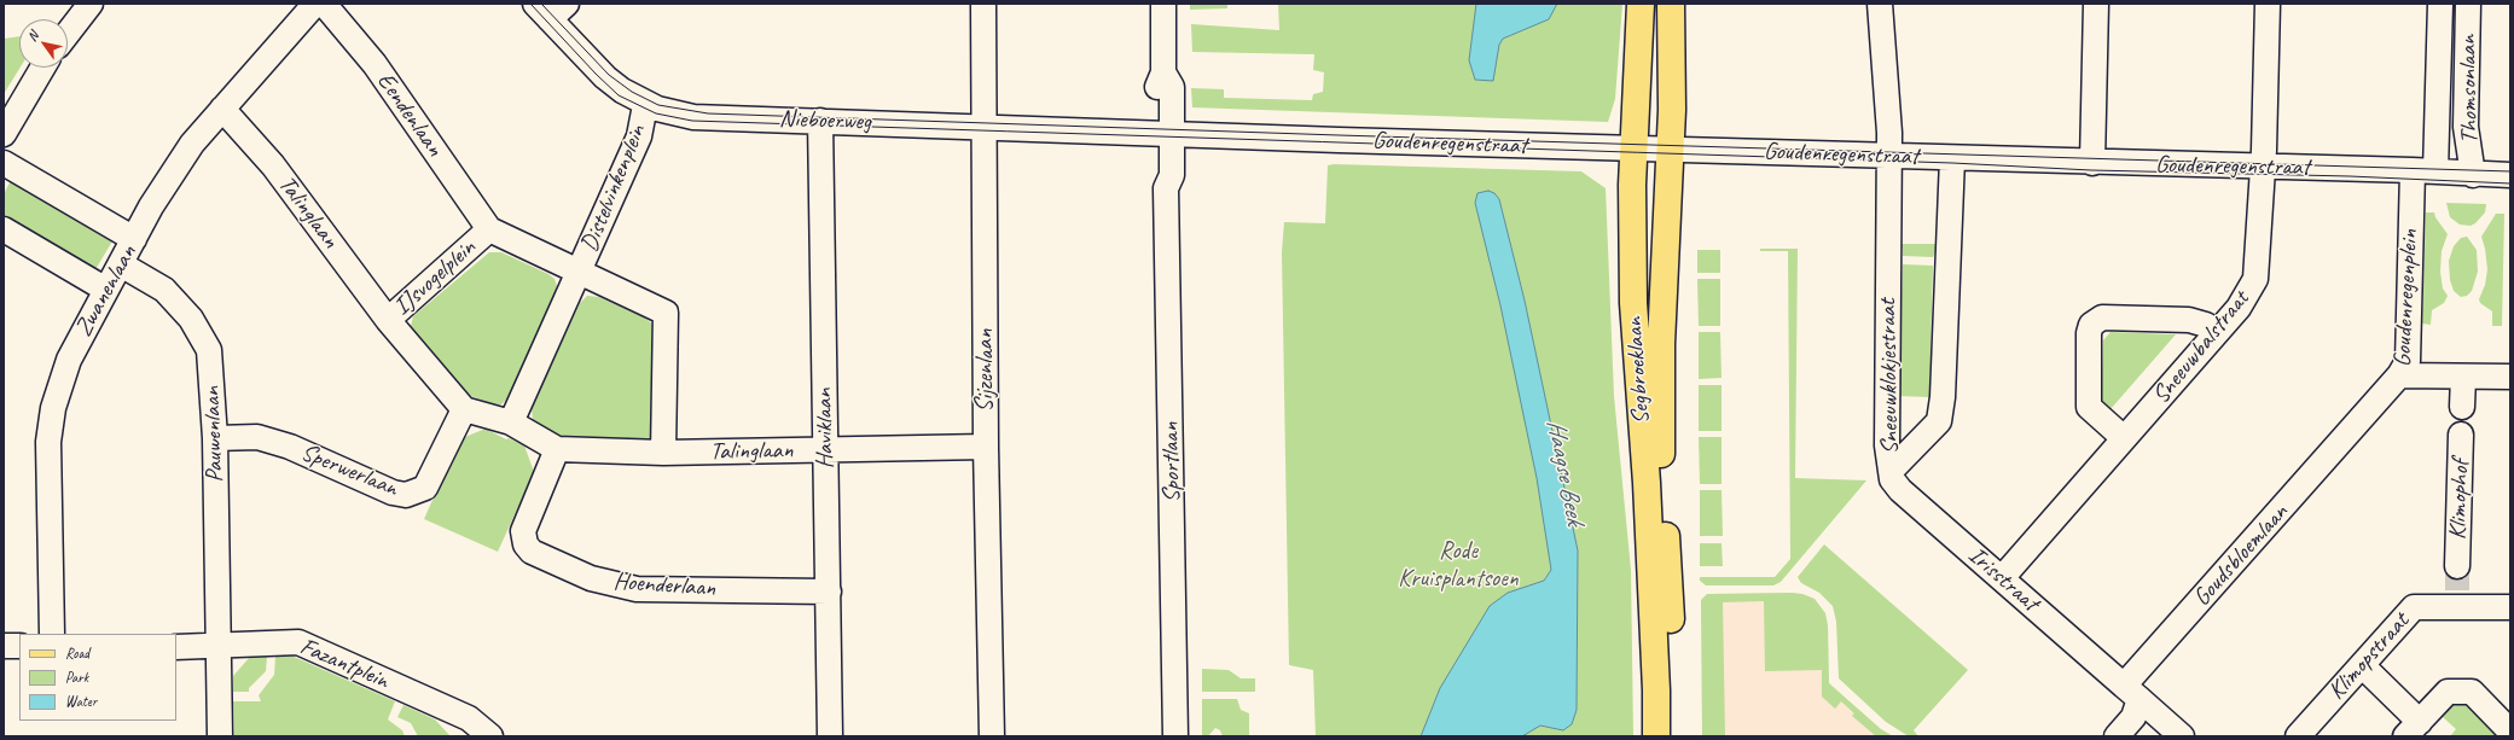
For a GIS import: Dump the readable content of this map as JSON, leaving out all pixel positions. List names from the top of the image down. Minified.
{"streets":{"main road":["Segbroeklaan"],"street":["Thomsonlaan","Eendenlaan","Nieboerweg","Goudenregenstraat","Distelvinkenplein","Talinglaan","IJsvogelplein","Zwanenlaan","Goudenregenplein","Sneeuwbalstraat","Sijzenlaan","Sneeuwklokjestraat","Haviklaan","Pauwenlaan","Sportlaan","Sperwerlaan","Klimophof","Goudsbloemlaan","Irisstraat","Hoenderlaan","Klimopstraat","Fazantplein"]},"crossings":[["Thomsonlaan","Goudenregenstraat"],["Eendenlaan","IJsvogelplein"],["Nieboerweg","Goudenregenstraat"],["Nieboerweg","Distelvinkenplein"],["Nieboerweg","Sijzenlaan"],["Nieboerweg","Haviklaan"],["Nieboerweg","Sportlaan"],["Goudenregenstraat","Goudenregenplein"],["Goudenregenstraat","Sneeuwbalstraat"],["Goudenregenstraat","Segbroeklaan"],["Goudenregenstraat","Sneeuwklokjestraat"],["Goudenregenstraat","Sportlaan"],["Distelvinkenplein","IJsvogelplein"],["Talinglaan","IJsvogelplein"],["Talinglaan","Zwanenlaan"],["Talinglaan","Sijzenlaan"],["Talinglaan","Haviklaan"],["IJsvogelplein","Sperwerlaan"],["Zwanenlaan","Pauwenlaan"],["Goudenregenplein","Goudsbloemlaan"],["Sneeuwbalstraat","Irisstraat"],["Sneeuwklokjestraat","Irisstraat"],["Haviklaan","Hoenderlaan"],["Pauwenlaan","Sperwerlaan"],["Pauwenlaan","Fazantplein"],["Goudsbloemlaan","Irisstraat"]],"water":["Haagse Beek"],"parks":["Rode Kruisplantsoen"],"legend":["Road","Park","Water"],"north":"top left"}
